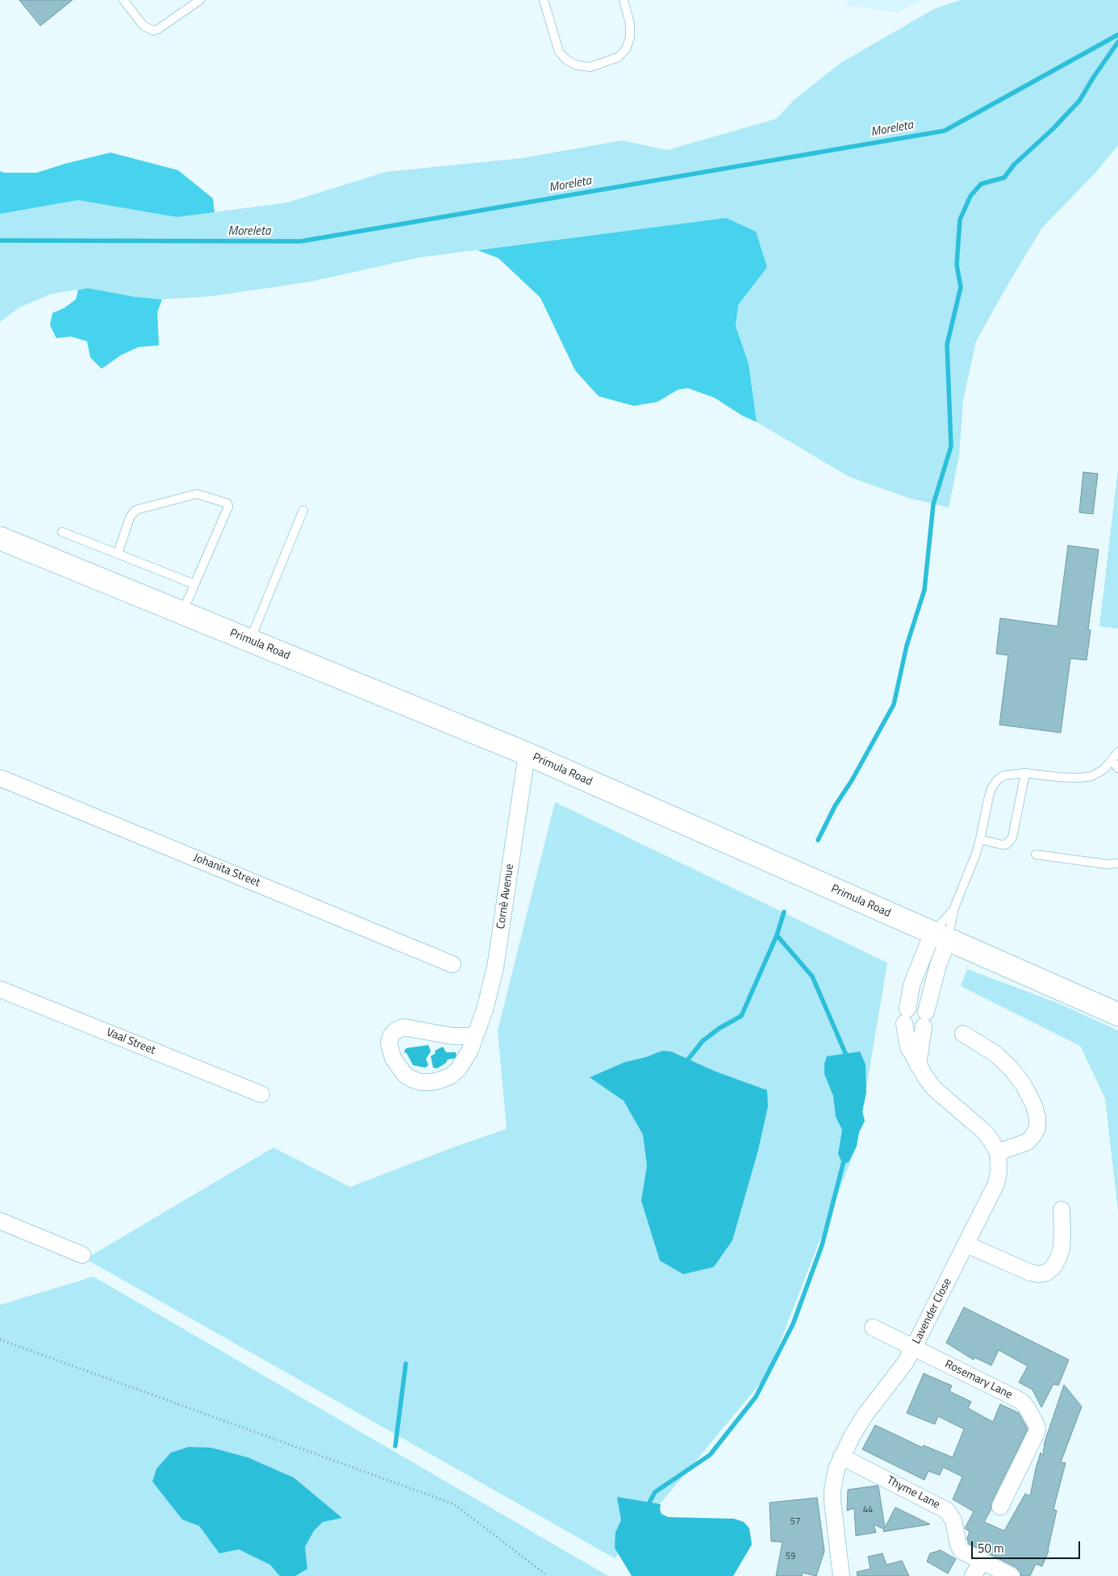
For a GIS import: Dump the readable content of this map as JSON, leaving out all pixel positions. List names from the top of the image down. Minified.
{"streets":{"street":["Primula Road","Johanita Street","Cornè Avenue","Vaal Street","Lavender Close","Rosemary Lane","Thyme Lane"]},"crossings":[["Primula Road","Cornè Avenue"],["Lavender Close","Rosemary Lane"],["Lavender Close","Thyme Lane"]],"water":["Moreleta"],"house_numbers":["44","57","59"],"scale_bar":"50 m"}
